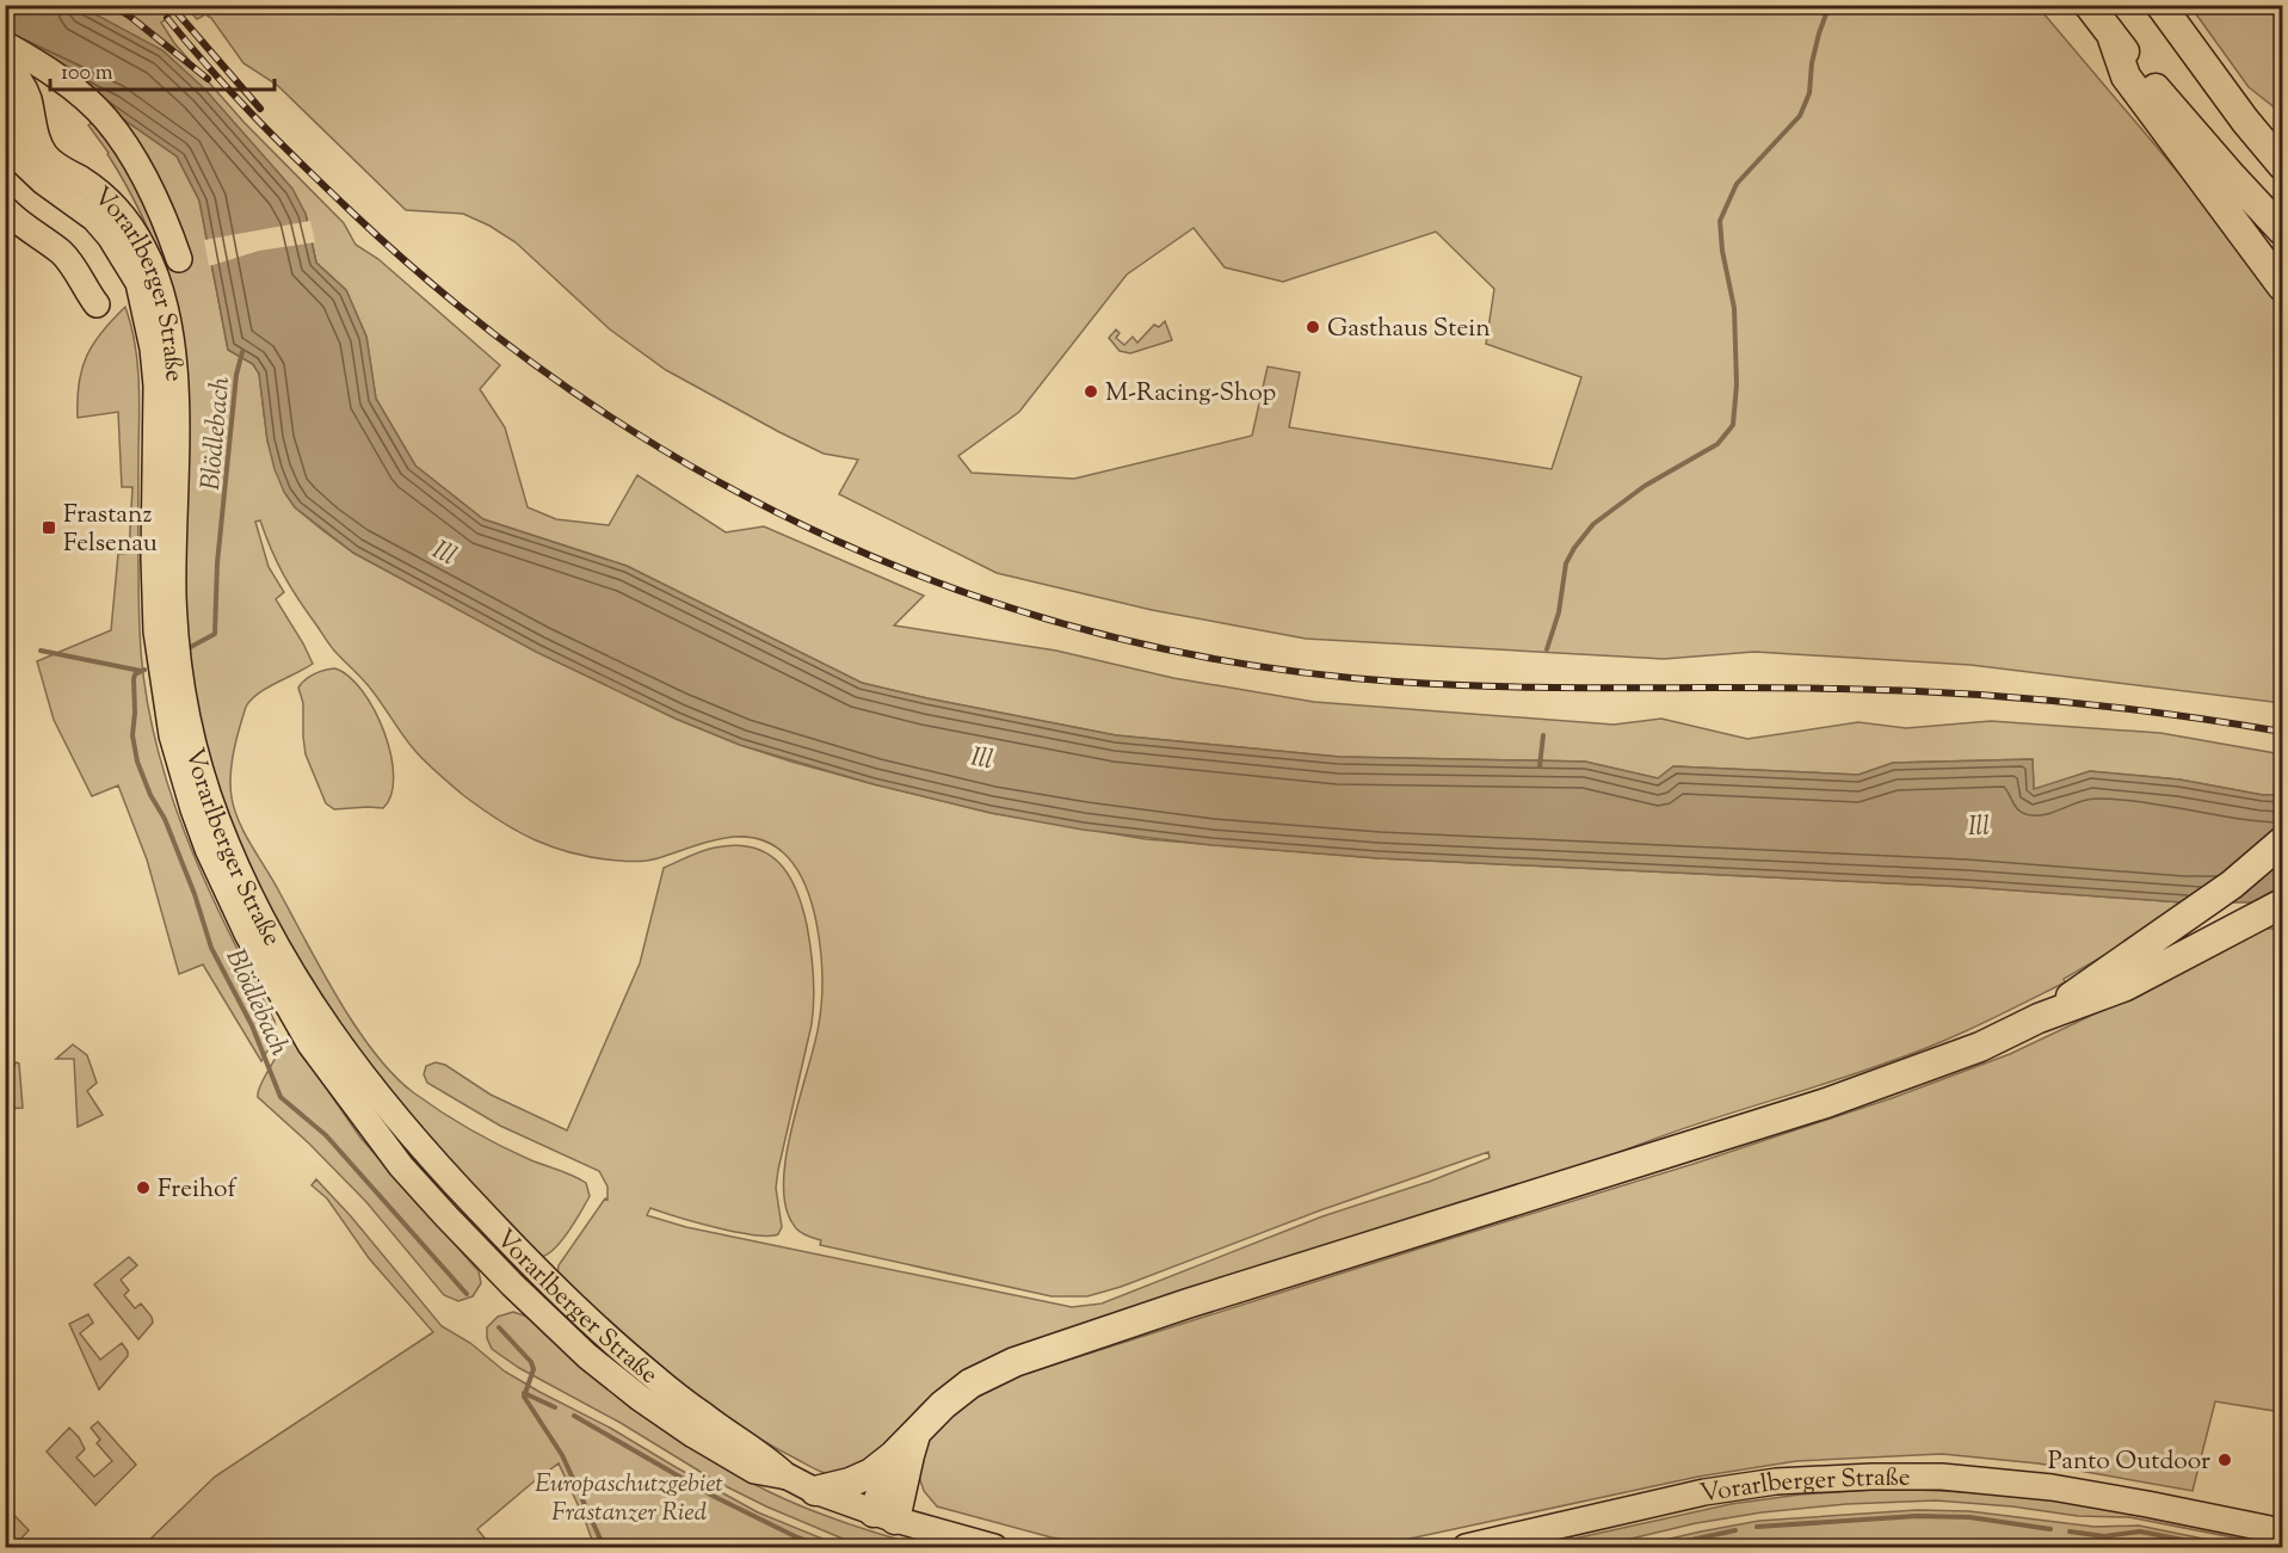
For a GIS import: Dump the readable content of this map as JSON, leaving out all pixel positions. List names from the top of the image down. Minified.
{"streets":{"main road":["Vorarlberger Straße"]},"water":["Blödlebach","Ill"],"parks":["Europaschutzgebiet Frastanzer Ried"],"places":{"other":["Gasthaus Stein","M-Racing-Shop","Freihof","Panto Outdoor"],"transit":["Frastanz Felsenau"]},"scale_bar":"100 m"}
